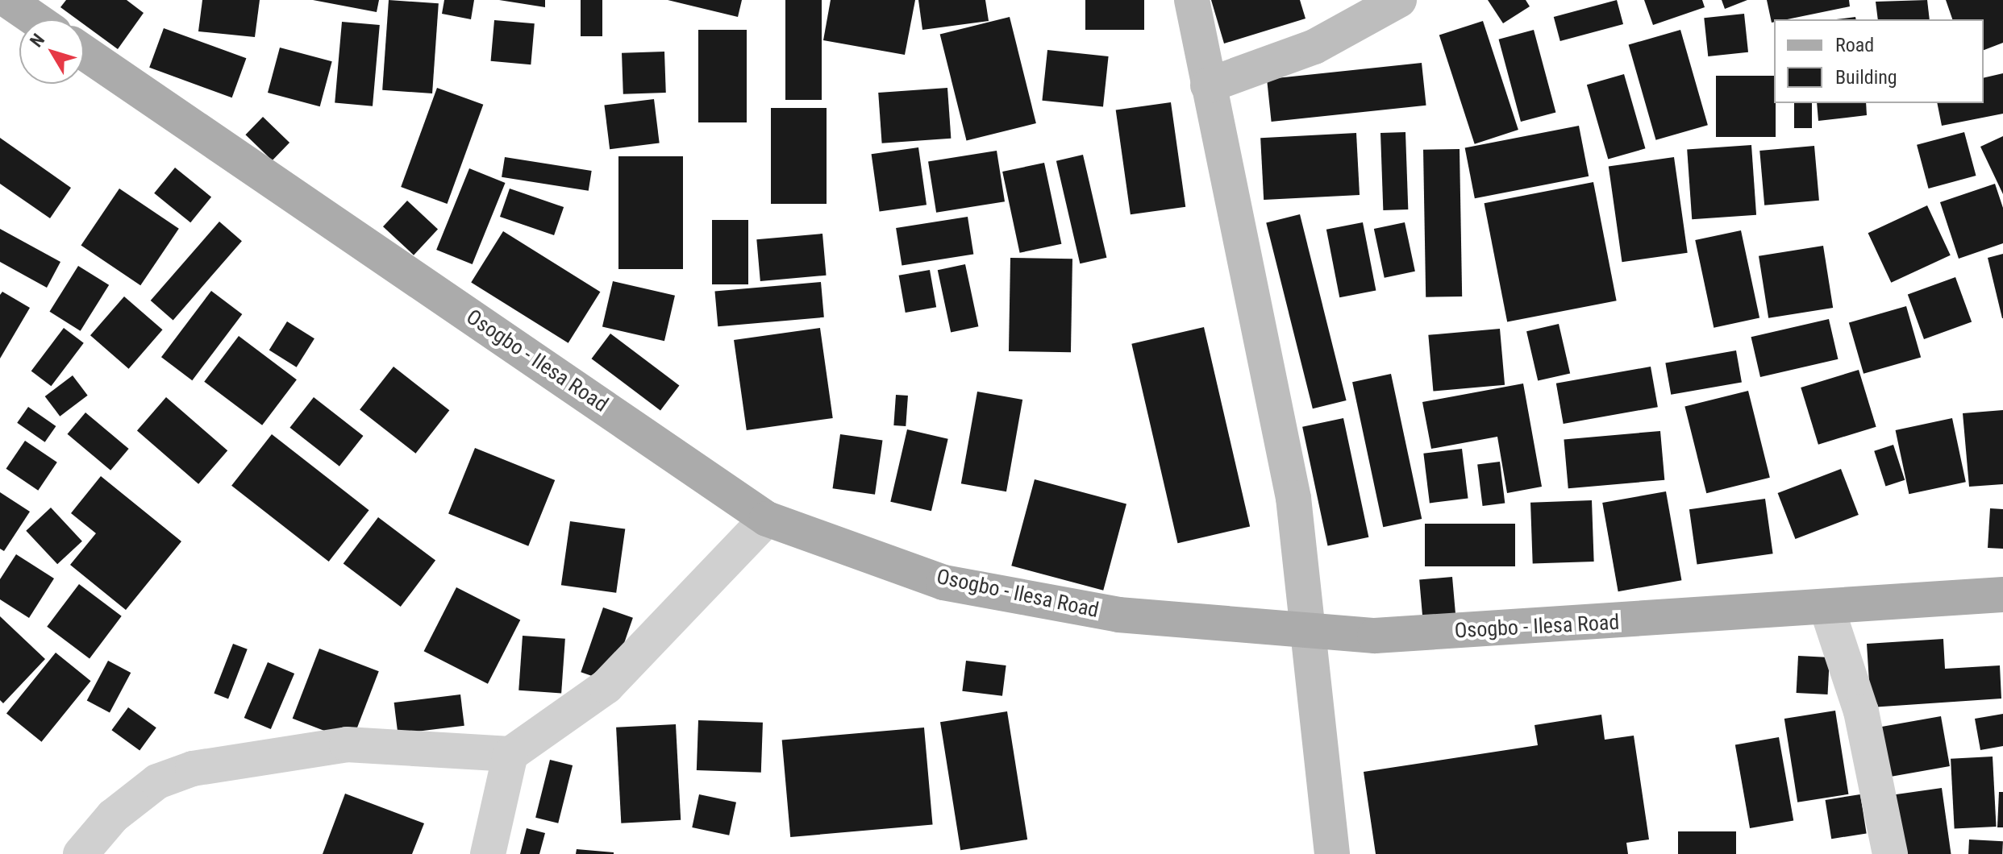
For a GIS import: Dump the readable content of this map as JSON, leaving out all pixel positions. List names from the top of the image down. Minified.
{"streets":{"main road":["Osogbo - Ilesa Road"]},"legend":["Road","Building"],"north":"top left"}
